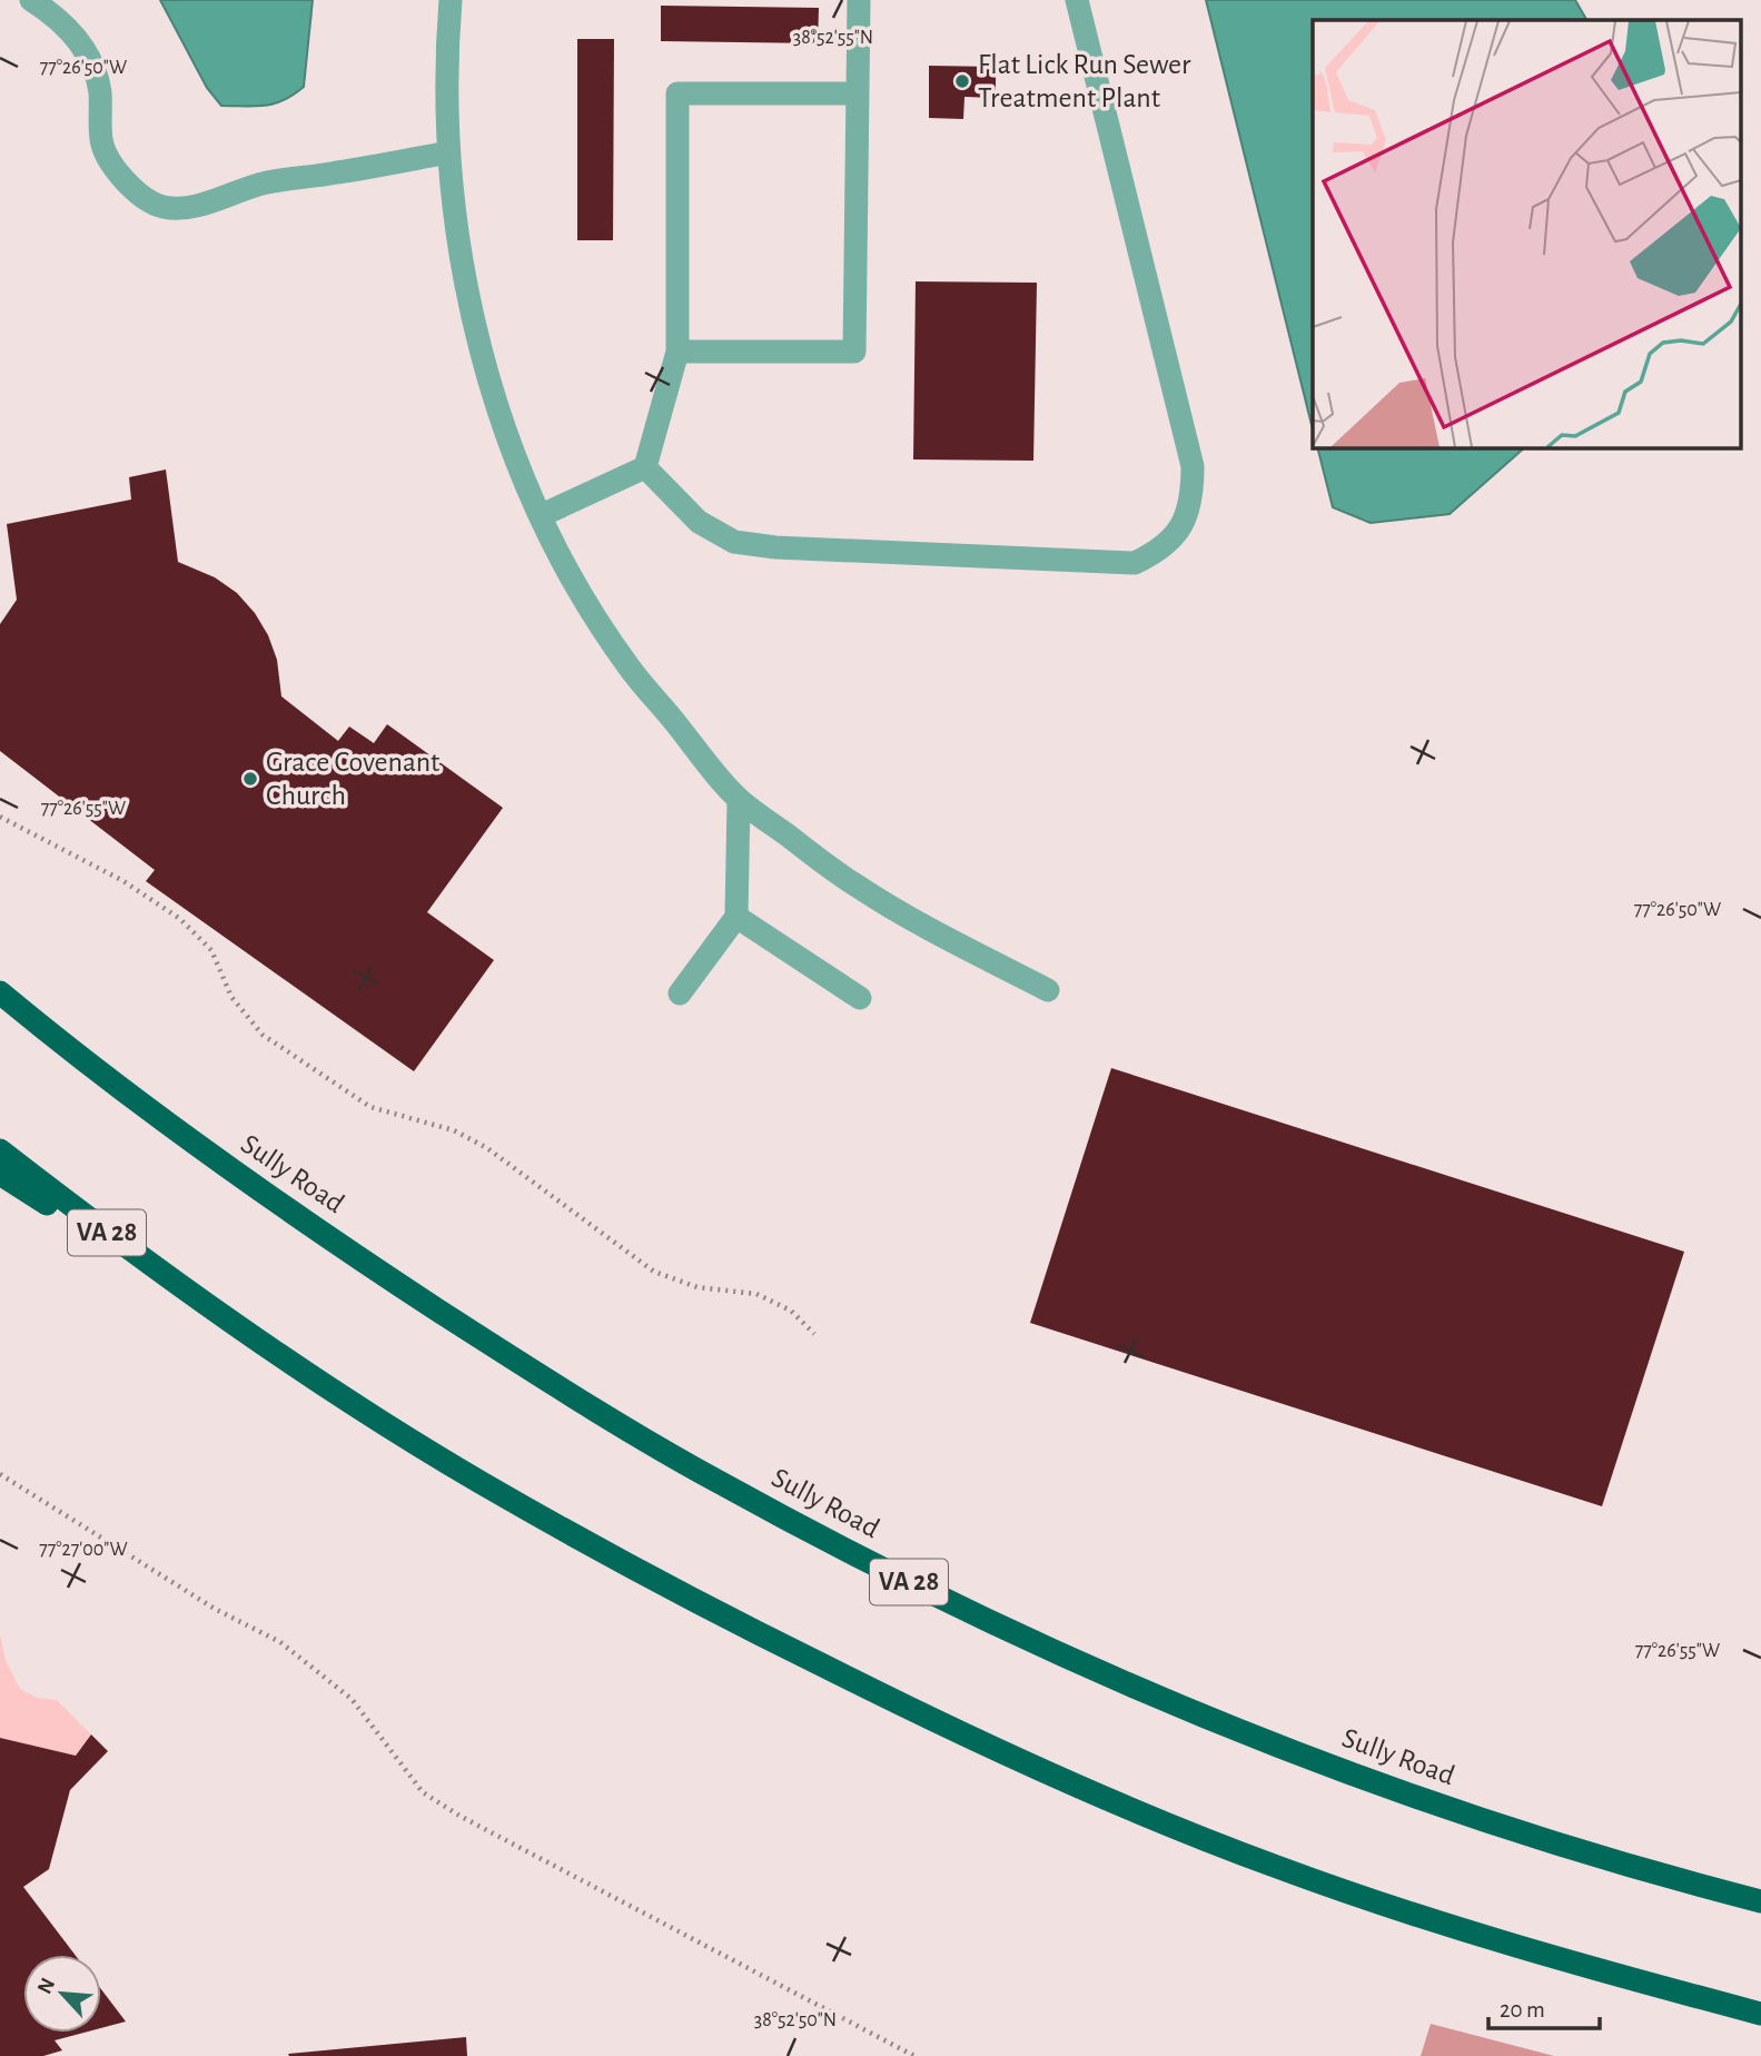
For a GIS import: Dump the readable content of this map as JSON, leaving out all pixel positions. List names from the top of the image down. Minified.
{"streets":{"highway":["Sully Road","VA 28"]},"places":["Flat Lick Run Sewer Treatment Plant","Grace Covenant Church"],"scale_bar":"20 m","north":"top left","coordinates":["38°52'55\"N","77°26'50\"W","77°26'55\"W","77°27'00\"W","38°52'50\"N"]}
